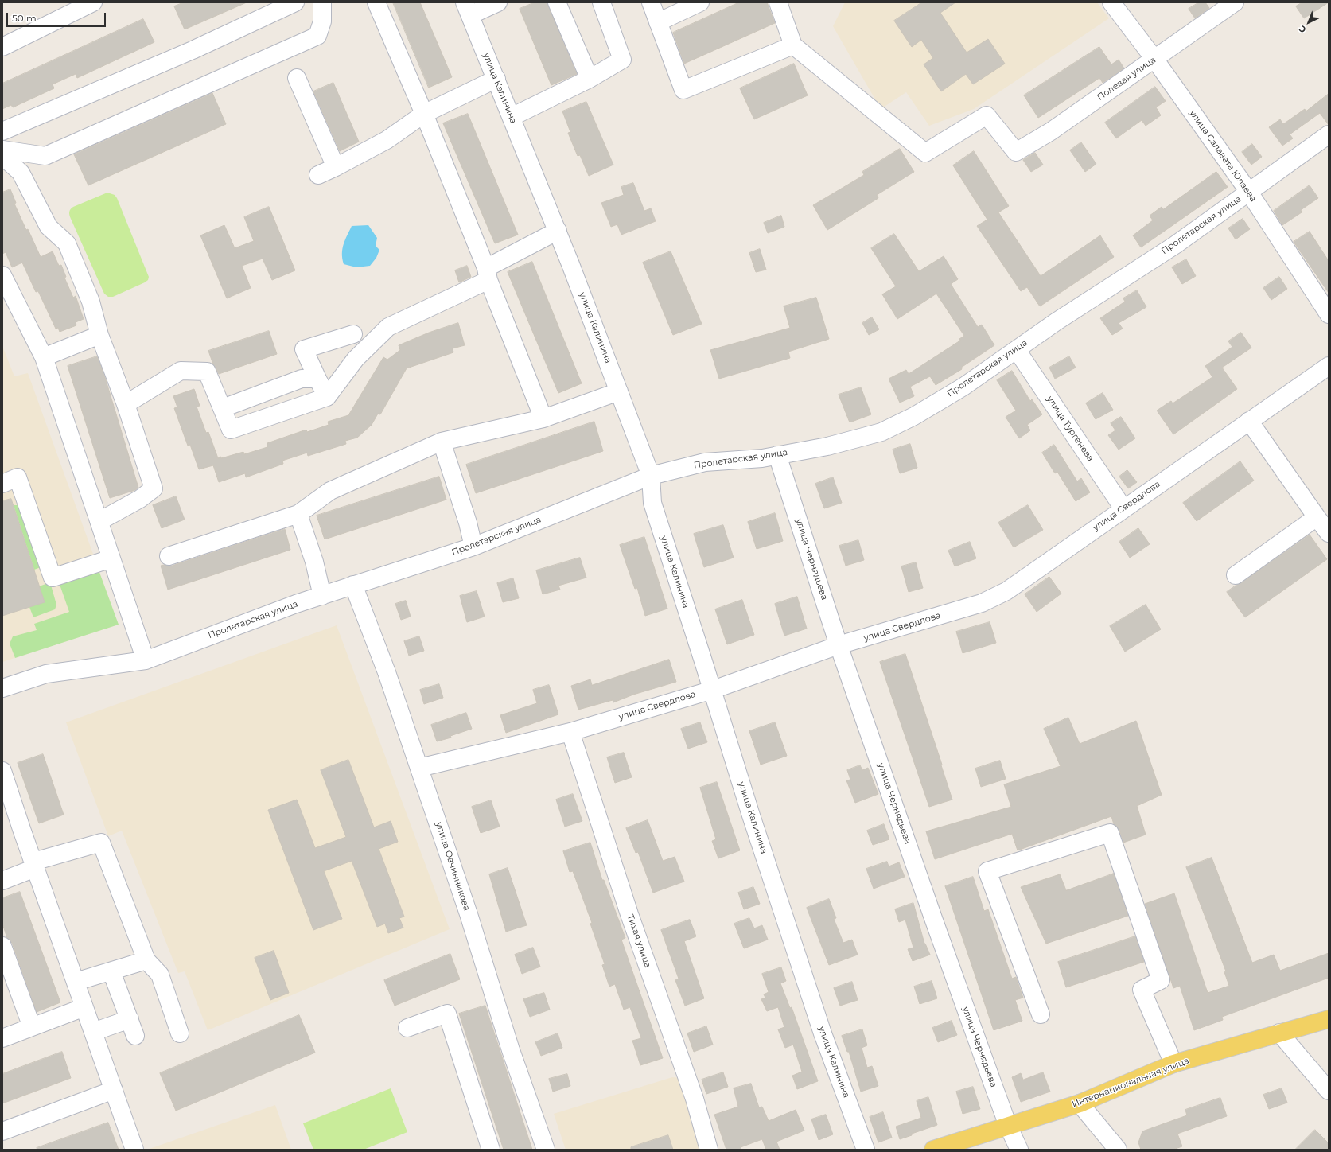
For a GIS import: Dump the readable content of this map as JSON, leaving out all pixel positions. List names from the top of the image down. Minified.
{"streets":{"main road":["Интернациональная улица"],"street":["Полевая улица","улица Калинина","улица Салавата Юлаева","Пролетарская улица","улица Тургенева","улица Свердлова","улица Чернядьева","улица Овчинникова","Тихая улица"]},"crossings":[["Полевая улица","улица Салавата Юлаева"],["улица Калинина","Пролетарская улица"],["улица Калинина","улица Свердлова"],["улица Салавата Юлаева","Пролетарская улица"],["Пролетарская улица","улица Тургенева"],["Пролетарская улица","улица Чернядьева"],["Пролетарская улица","улица Овчинникова"],["улица Тургенева","улица Свердлова"],["улица Свердлова","улица Чернядьева"],["улица Свердлова","улица Овчинникова"],["улица Свердлова","Тихая улица"],["улица Чернядьева","Интернациональная улица"]],"scale_bar":"50 m","north":"bottom left"}
